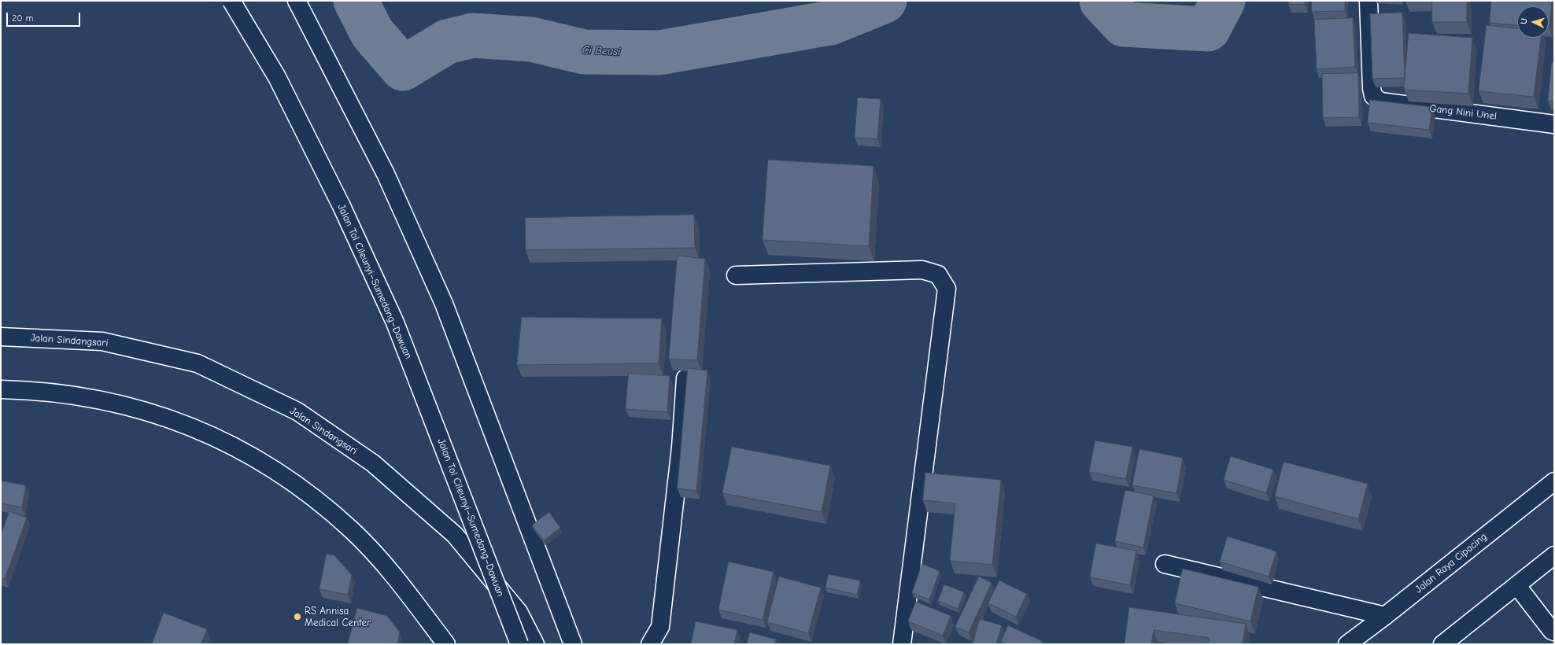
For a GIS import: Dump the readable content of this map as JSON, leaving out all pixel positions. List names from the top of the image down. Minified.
{"streets":{"main road":["Gang Nini Unel","Jalan Tol Cileunyi–Sumedang–Dawuan","Jalan Sindangsari","Jalan Raya Cipacing"]},"water":["Ci Beusi"],"places":["RS Annisa Medical Center"],"scale_bar":"20 m","north":"left"}
